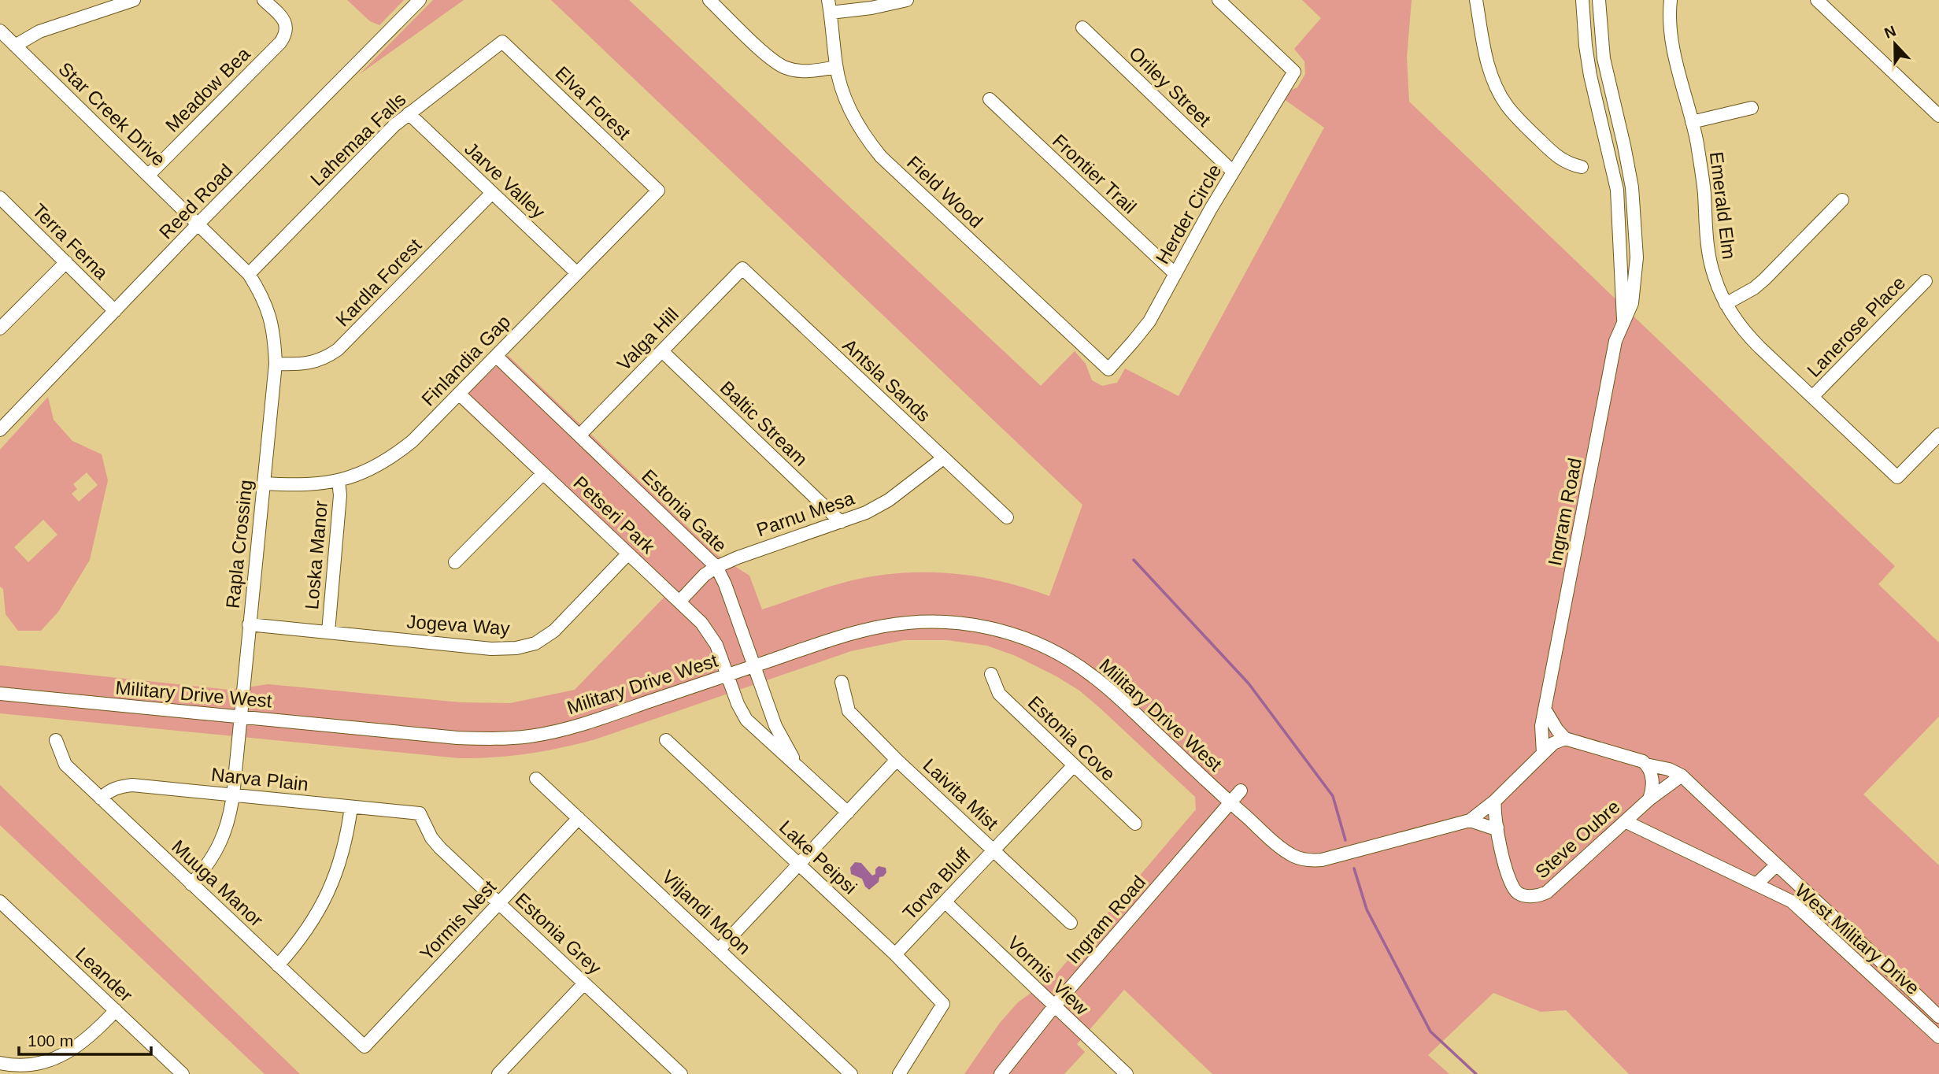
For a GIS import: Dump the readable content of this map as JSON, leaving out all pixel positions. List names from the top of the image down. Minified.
{"streets":{"street":["Oriley Street","Meadow Bea","Elva Forest","Star Creek Drive","Lahemaa Falls","Frontier Trail","Jarve Valley","Field Wood","Reed Road","Emerald Elm","Herder Circle","Terra Ferna","Kardla Forest","Lanerose Place","Valga Hill","Finlandia Gap","Antsla Sands","Baltic Stream","Estonia Gate","Ingram Road","Parnu Mesa","Petseri Park","Rapla Crossing","Loska Manor","Jogeva Way","Military Drive West","Estonia Cove","Narva Plain","Laivita Mist","Steve Oubre","Lake Peipsi","Muuga Manor","Torva Bluff","Viljandi Moon","Yormis Nest","Estonia Grey","West Military Drive","Leander","Vormis View"]},"crossings":[["Oriley Street","Herder Circle"],["Meadow Bea","Star Creek Drive"],["Elva Forest","Lahemaa Falls"],["Elva Forest","Finlandia Gap"],["Star Creek Drive","Reed Road"],["Star Creek Drive","Rapla Crossing"],["Lahemaa Falls","Jarve Valley"],["Lahemaa Falls","Rapla Crossing"],["Frontier Trail","Herder Circle"],["Jarve Valley","Kardla Forest"],["Jarve Valley","Finlandia Gap"],["Field Wood","Herder Circle"],["Reed Road","Terra Ferna"],["Reed Road","Rapla Crossing"],["Emerald Elm","Lanerose Place"],["Kardla Forest","Rapla Crossing"],["Valga Hill","Antsla Sands"],["Valga Hill","Baltic Stream"],["Valga Hill","Estonia Gate"],["Finlandia Gap","Estonia Gate"],["Finlandia Gap","Petseri Park"],["Finlandia Gap","Rapla Crossing"],["Finlandia Gap","Loska Manor"],["Antsla Sands","Parnu Mesa"],["Baltic Stream","Parnu Mesa"],["Estonia Gate","Parnu Mesa"],["Estonia Gate","Petseri Park"],["Estonia Gate","Military Drive West"],["Ingram Road","Military Drive West"],["Ingram Road","Vormis View"],["Parnu Mesa","Petseri Park"],["Petseri Park","Jogeva Way"],["Petseri Park","Military Drive West"],["Rapla Crossing","Jogeva Way"],["Rapla Crossing","Military Drive West"],["Rapla Crossing","Narva Plain"],["Rapla Crossing","Muuga Manor"],["Loska Manor","Jogeva Way"],["Estonia Cove","Torva Bluff"],["Narva Plain","Muuga Manor"],["Narva Plain","Estonia Grey"],["Laivita Mist","Torva Bluff"],["Steve Oubre","West Military Drive"],["Lake Peipsi","Torva Bluff"],["Muuga Manor","Yormis Nest"],["Torva Bluff","Vormis View"],["Viljandi Moon","Yormis Nest"],["Yormis Nest","Estonia Grey"]],"scale_bar":"100 m","north":"top"}
